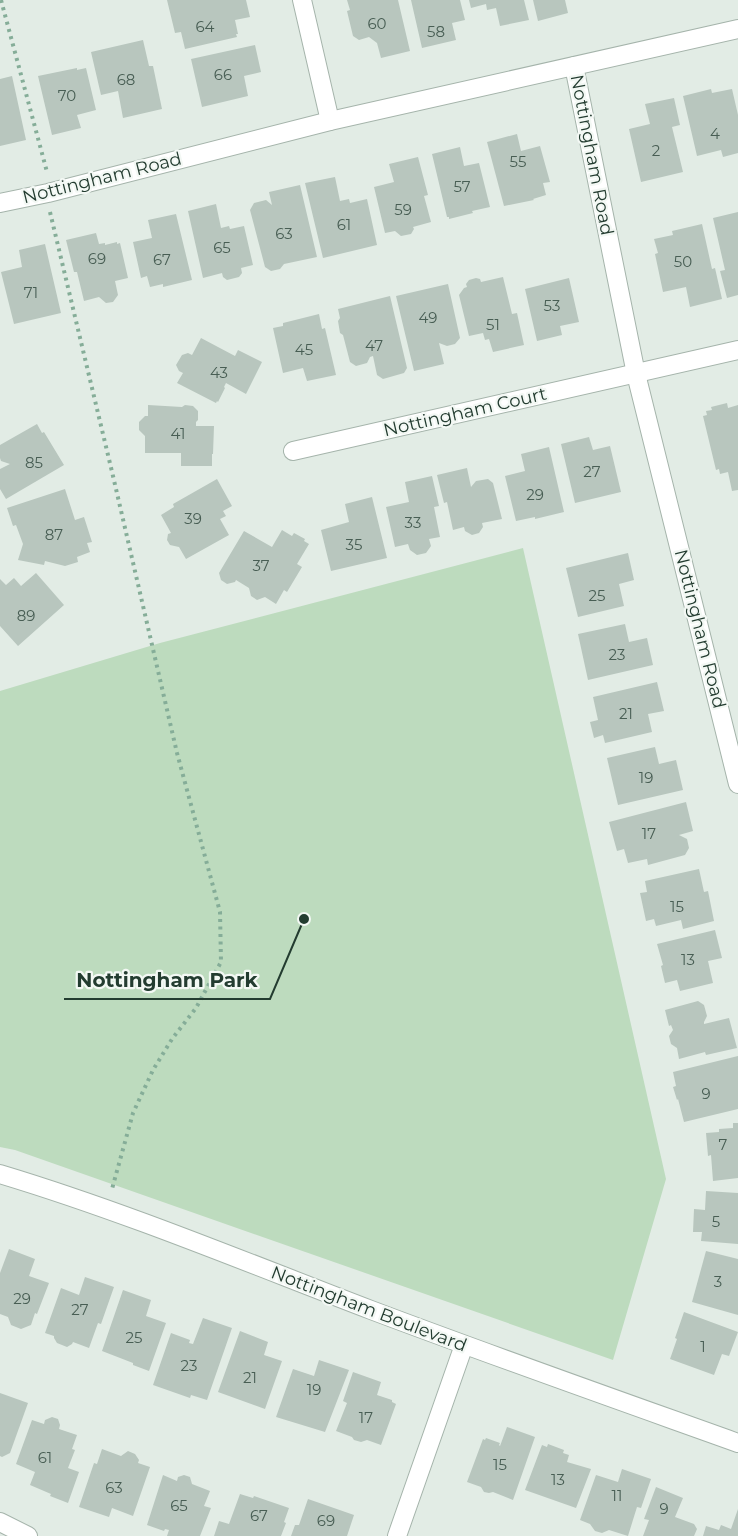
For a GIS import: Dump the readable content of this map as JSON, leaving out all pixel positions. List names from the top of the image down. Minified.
{"streets":{"street":["Nottingham Road","Nottingham Court","Nottingham Boulevard"]},"crossings":[["Nottingham Road","Nottingham Court"]],"places":["Nottingham Park"],"house_numbers":["60","64","58","66","68","70","4","2","55","57","59","61","63","65","69","67","50","71","53","49","51","47","45","43","41","85","27","29","39","33","87","35","37","25","89","23","21","19","17","15","13","9","7","5","3","29","27","25","1","23","21","19","17","61","15","13","63","11","65","9","67","69"]}
